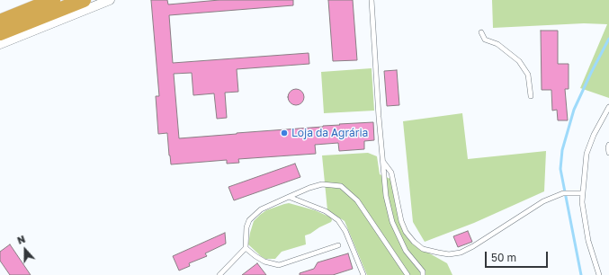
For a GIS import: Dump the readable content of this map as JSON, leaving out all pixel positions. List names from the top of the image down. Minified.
{"places":["Loja da Agrária"],"scale_bar":"50 m","north":"top"}
